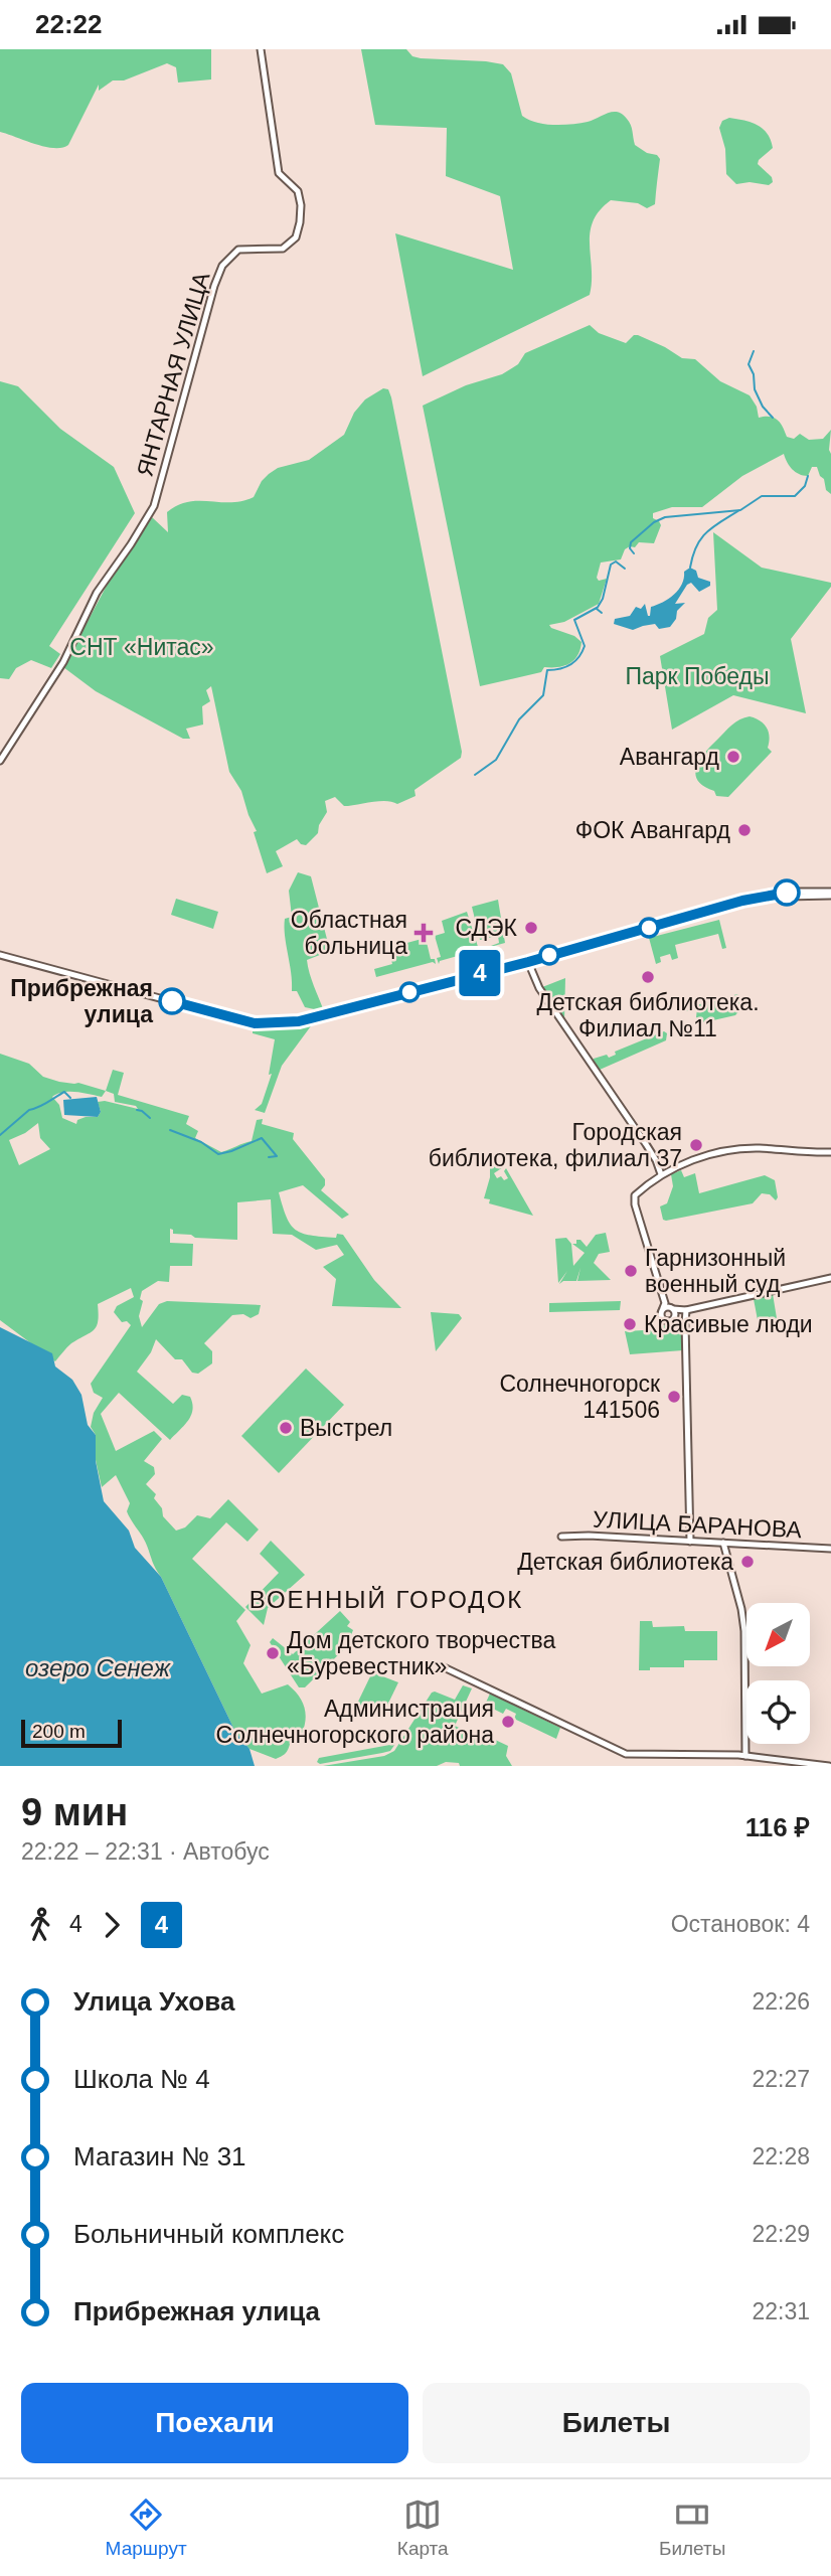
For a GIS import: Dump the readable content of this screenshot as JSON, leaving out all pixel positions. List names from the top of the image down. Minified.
{"streets":{"street":["ЯНТАРНАЯ УЛИЦА","УЛИЦА БАРАНОВА"]},"districts":["ВОЕННЫЙ ГОРОДОК"],"water":["озеро Сенеж"],"parks":["СНТ «Нитас»","Парк Победы"],"places":{"other":["Авангард","ФОК Авангард","СДЭК","Детская библиотека. Филиал №11","Прибрежная улица","Городская библиотека, филиал 37","Гарнизонный военный суд","Красивые люди","Солнечногорск 141506","Выстрел","Детская библиотека","Дом детского творчества «Буревестник»","Администрация Солнечногорского района"],"health":["Областная больница"]},"lines":["bus line 4"],"scale_bar":"200 m","north":"bottom left","page":{"status":"22:22","on_map":"4","scale":"200 m","heading":["9 мин","22:22 – 22:31 · Автобус","116 ₽"],"legs":["4","4","Остановок: 4"],"list":[{"name":"Улица Ухова","value":"22:26"},{"name":"Школа № 4","value":"22:27"},{"name":"Магазин № 31","value":"22:28"},{"name":"Больничный комплекс","value":"22:29"},{"name":"Прибрежная улица","value":"22:31"}],"buttons":["Поехали","Билеты"],"tabs":["Маршрут","Карта","Билеты"]}}
